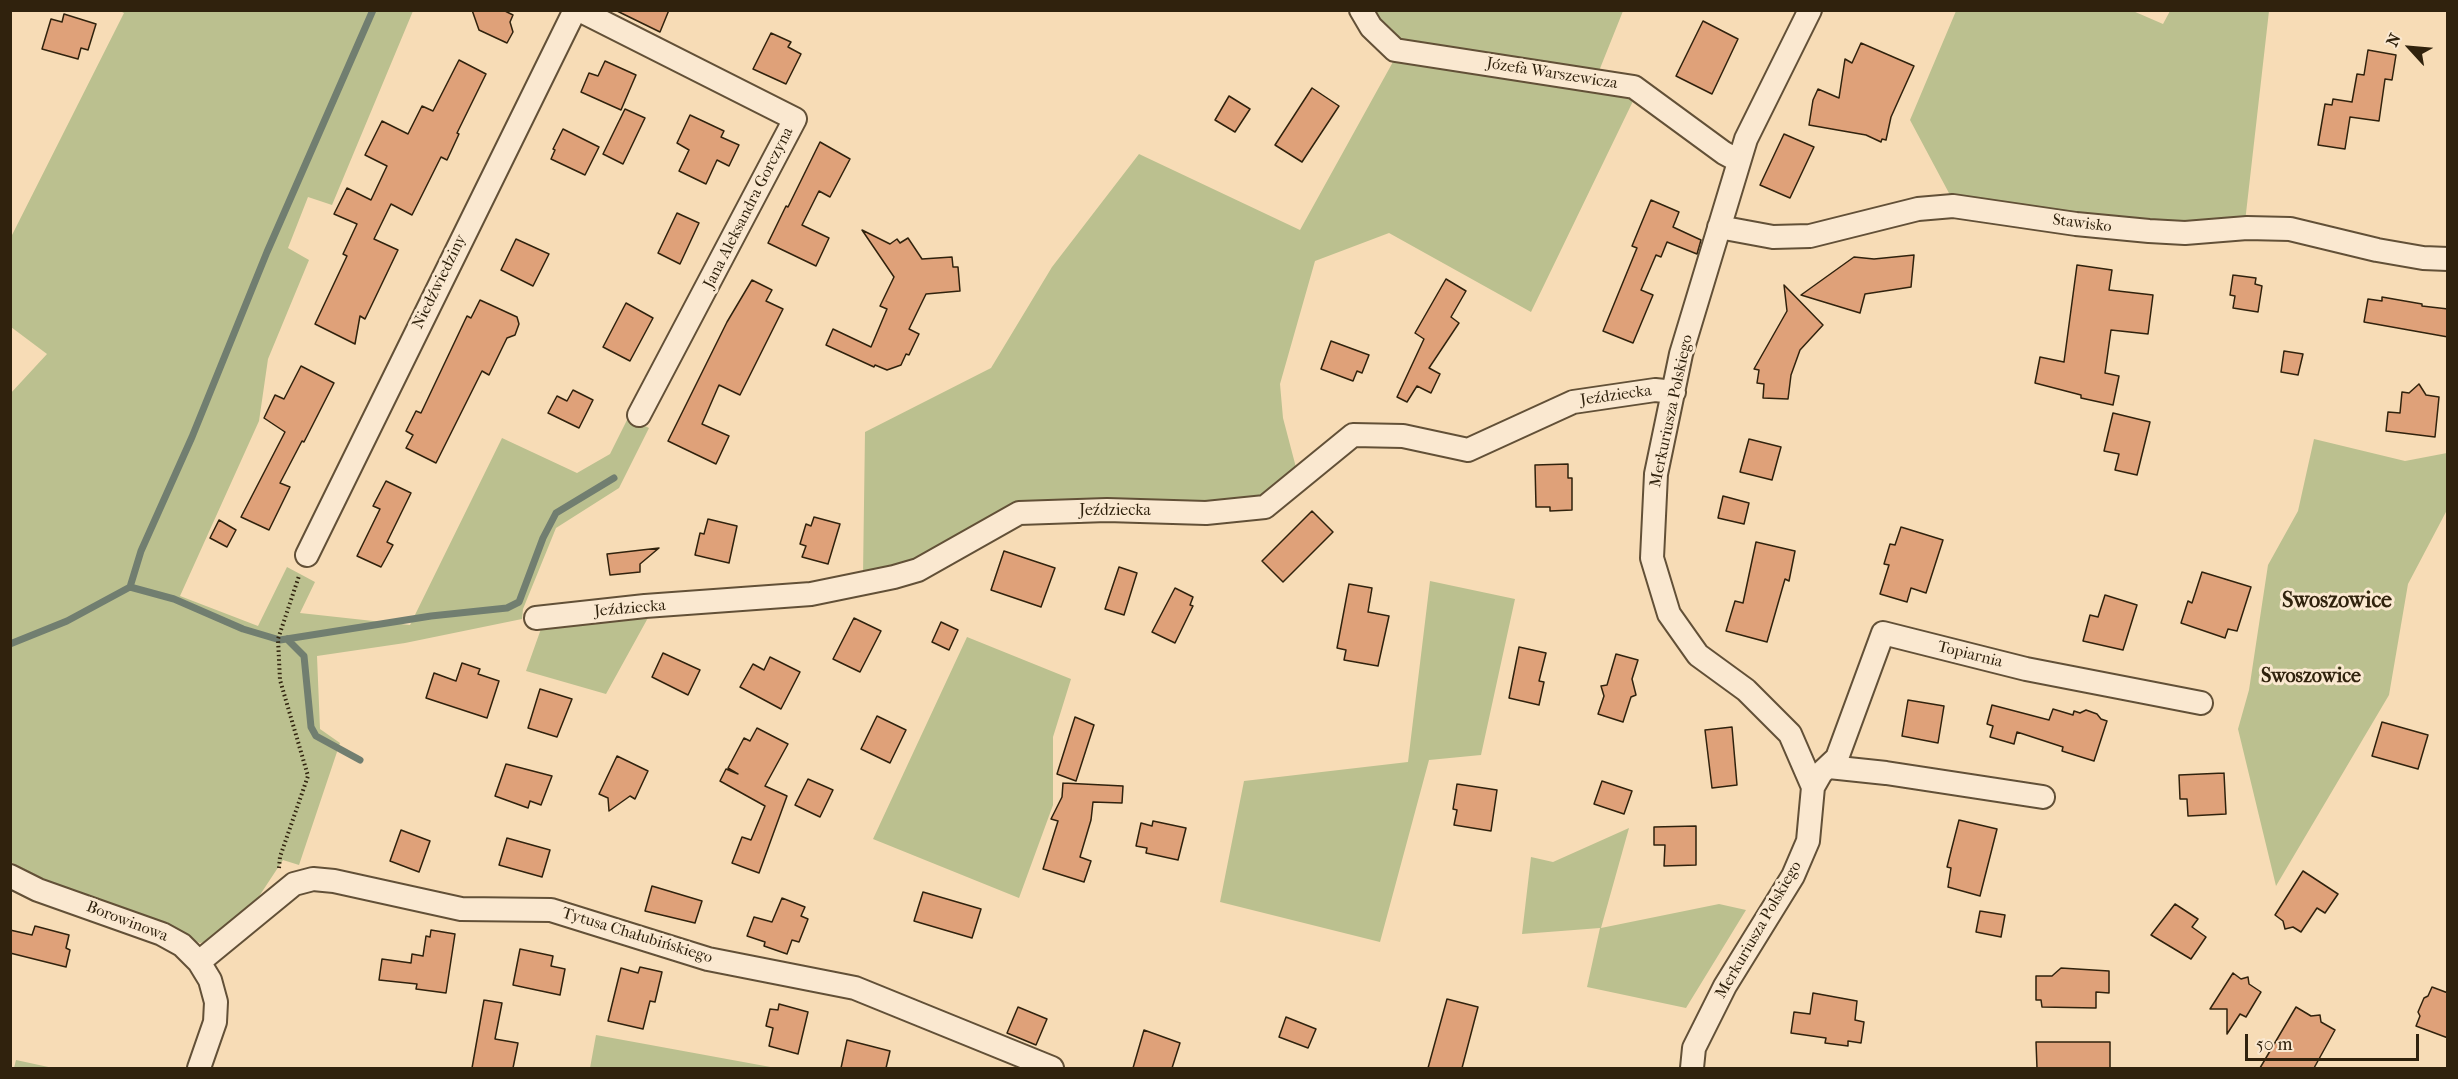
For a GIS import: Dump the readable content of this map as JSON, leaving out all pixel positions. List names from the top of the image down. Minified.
{"streets":{"street":["Józefa Warszewicza","Jana Aleksandra Gorczyna","Stawisko","Niedźwiedziny","Jeździecka","Merkuriusza Polskiego","Topiarnia","Borowinowa","Tytusa Chałubińskiego"]},"crossings":[["Józefa Warszewicza","Merkuriusza Polskiego"],["Jana Aleksandra Gorczyna","Niedźwiedziny"],["Stawisko","Merkuriusza Polskiego"],["Jeździecka","Merkuriusza Polskiego"],["Merkuriusza Polskiego","Topiarnia"],["Borowinowa","Tytusa Chałubińskiego"]],"districts":["Swoszowice","Swoszowice"],"scale_bar":"50 m","north":"top left"}
